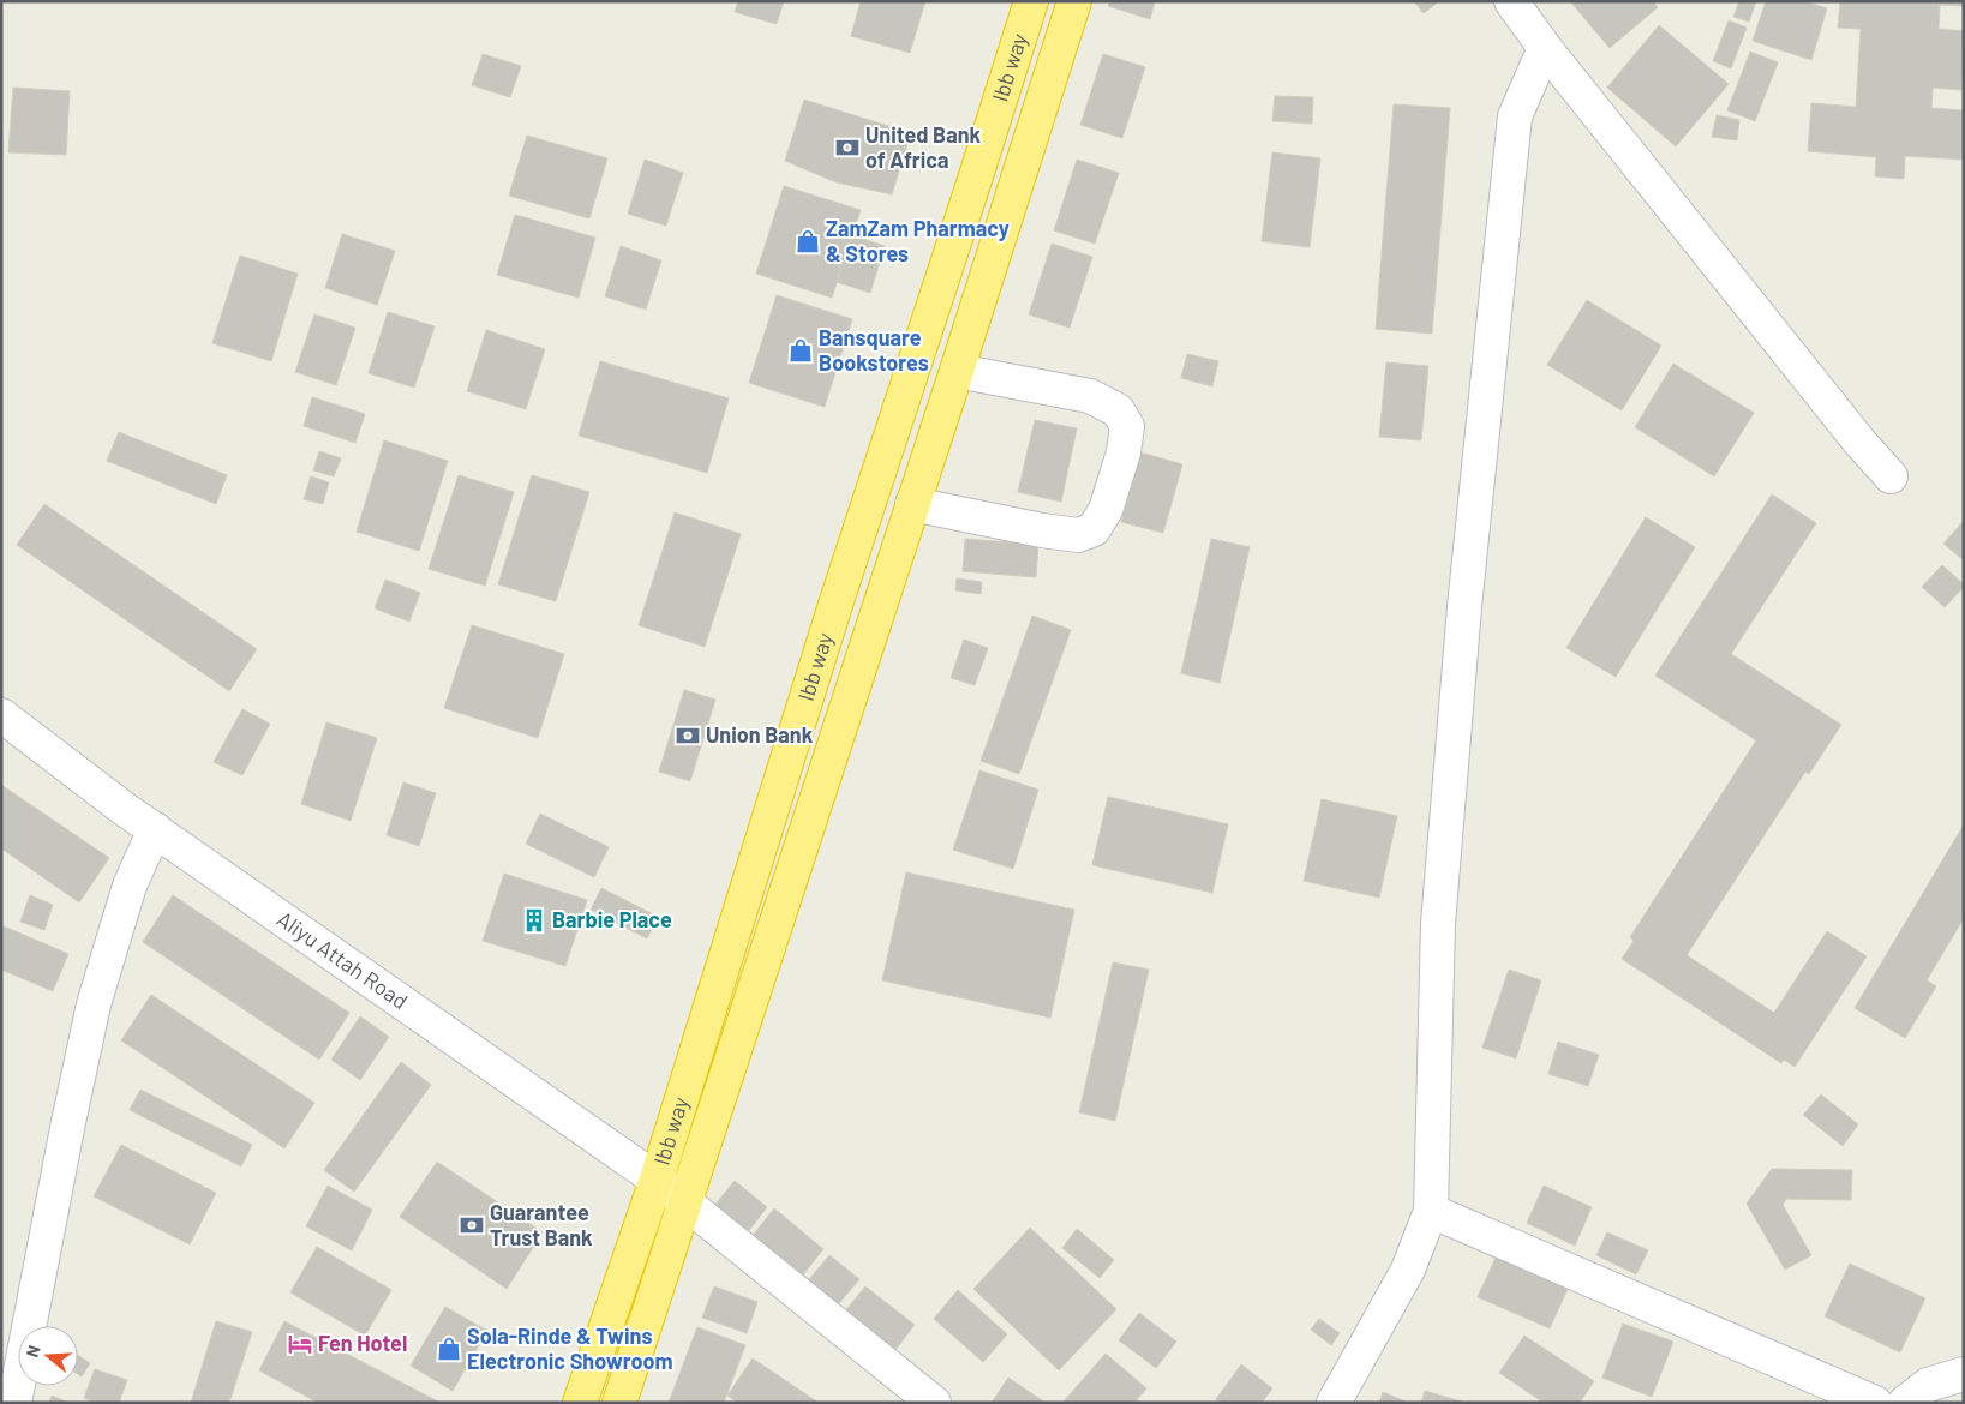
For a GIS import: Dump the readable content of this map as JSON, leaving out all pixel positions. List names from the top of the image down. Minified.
{"streets":{"highway":["Ibb way"],"street":["Aliyu Attah Road"]},"crossings":[["Ibb way","Aliyu Attah Road"]],"places":{"bank":["United Bank of Africa","Union Bank","Guarantee Trust Bank"],"shop":["ZamZam Pharmacy & Stores","Bansquare Bookstores","Sola-Rinde & Twins Electronic Showroom"],"building":["Barbie Place"],"hotel":["Fen Hotel"]},"north":"left"}
